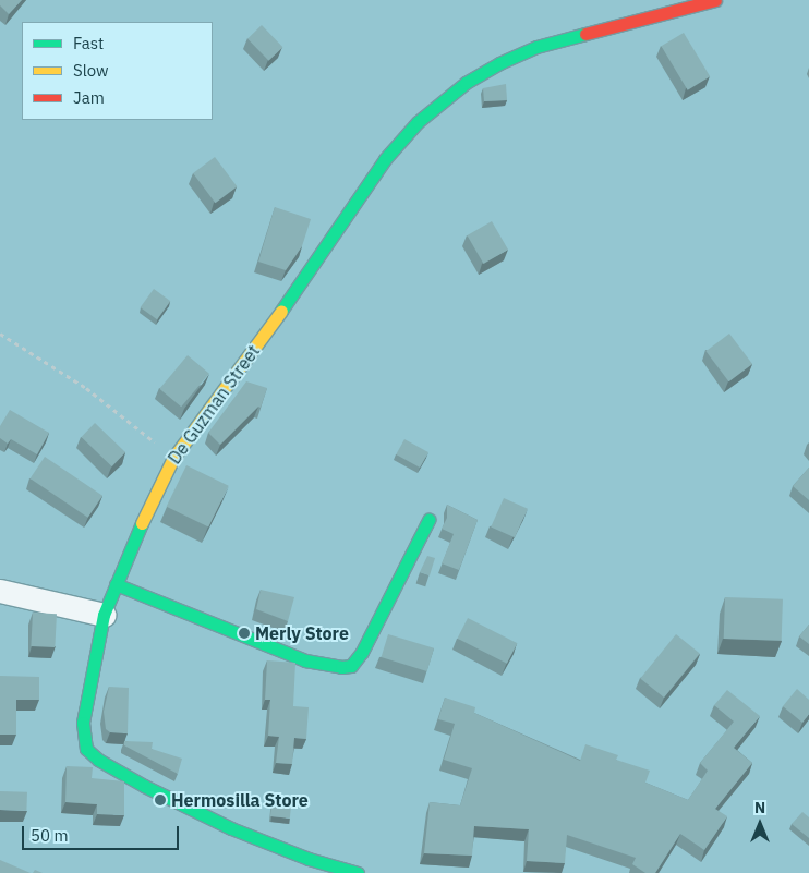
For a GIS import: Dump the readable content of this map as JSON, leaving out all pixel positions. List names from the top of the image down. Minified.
{"streets":{"street":["De Guzman Street"]},"places":["Merly Store","Hermosilla Store"],"legend":["Fast","Slow","Jam"],"scale_bar":"50 m","north":"top"}
